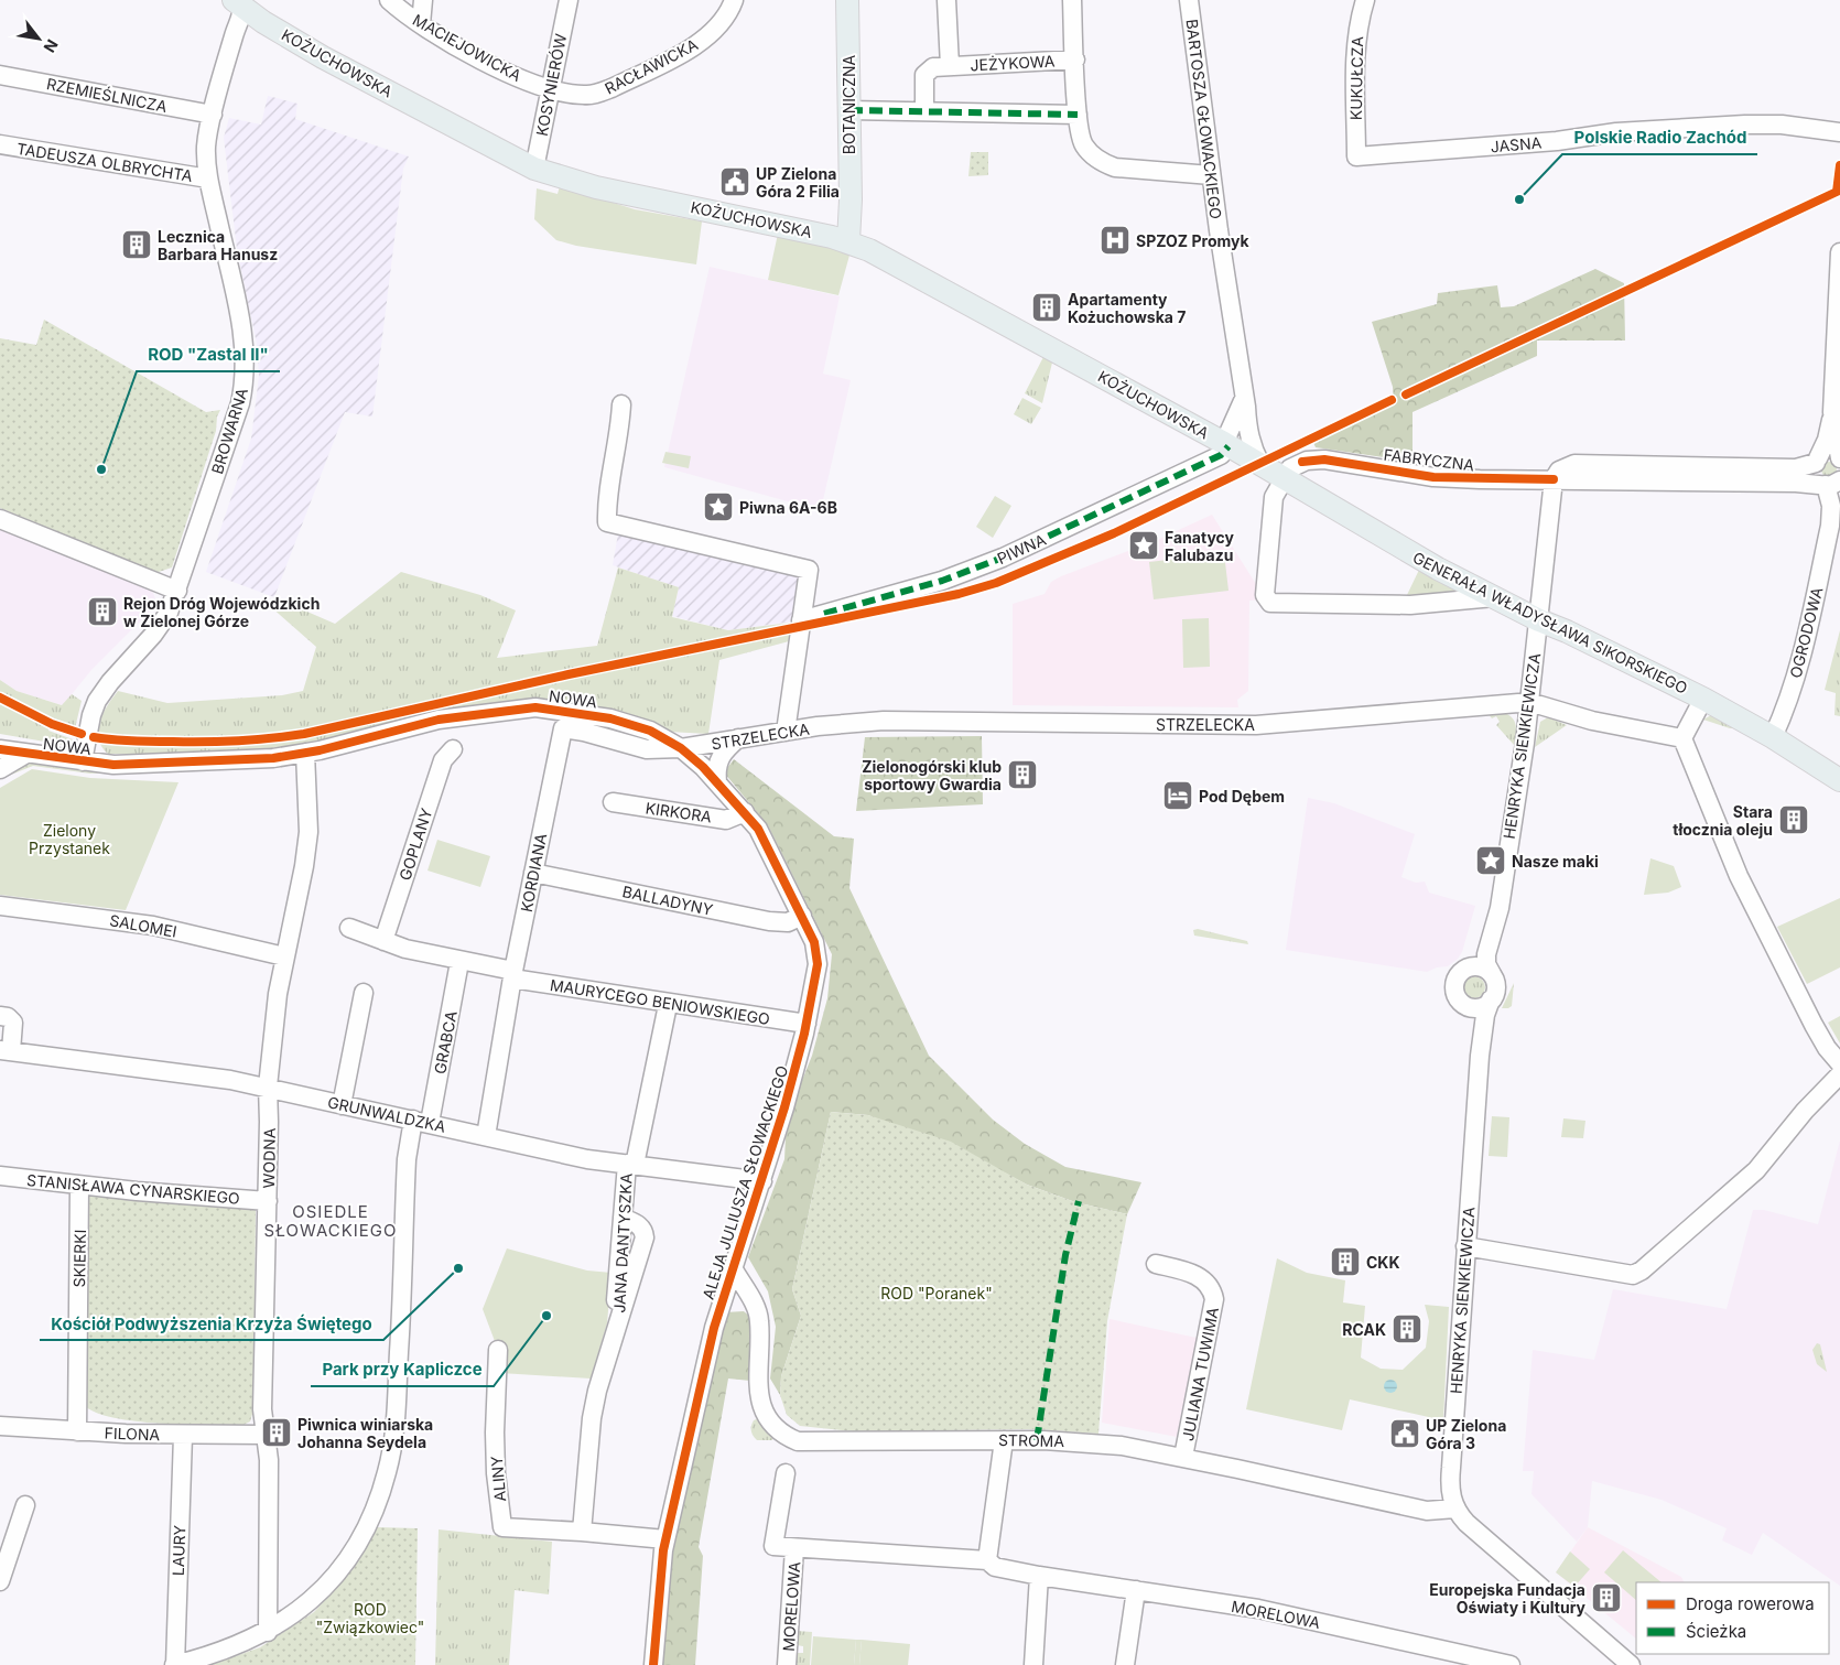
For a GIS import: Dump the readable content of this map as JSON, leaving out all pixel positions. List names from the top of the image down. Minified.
{"streets":{"main road":["KOŻUCHOWSKA","BOTANICZNA","GENERAŁA WŁADYSŁAWA SIKORSKIEGO"],"street":["MACIEJOWICKA","JEŻYKOWA","RACŁAWICKA","KUKUŁCZA","KOSYNIERÓW","RZEMIEŚLNICZA","BARTOSZA GŁOWACKIEGO","JASNA","TADEUSZA OLBRYCHTA","BROWARNA","FABRYCZNA","PIWNA","OGRODOWA","NOWA","STRZELECKA","HENRYKA SIENKIEWICZA","KIRKORA","GOPLANY","KORDIANA","BALLADYNY","SALOMEI","MAURYCEGO BENIOWSKIEGO","GRABCA","GRUNWALDZKA","WODNA","ALEJA JULIUSZA SŁOWACKIEGO","STANISŁAWA CYNARSKIEGO","JANA DANTYSZKA","SKIERKI","JULIANA TUWIMA","FILONA","STROMA","ALINY","LAURY","MORELOWA"]},"crossings":[["MACIEJOWICKA","RACŁAWICKA"],["MACIEJOWICKA","KOSYNIERÓW"],["KOŻUCHOWSKA","KOSYNIERÓW"],["KOŻUCHOWSKA","BOTANICZNA"],["KOŻUCHOWSKA","BARTOSZA GŁOWACKIEGO"],["KOŻUCHOWSKA","BROWARNA"],["KOŻUCHOWSKA","PIWNA"],["KOŻUCHOWSKA","GENERAŁA WŁADYSŁAWA SIKORSKIEGO"],["RACŁAWICKA","KOSYNIERÓW"],["KUKUŁCZA","JASNA"],["RZEMIEŚLNICZA","BROWARNA"],["BARTOSZA GŁOWACKIEGO","GENERAŁA WŁADYSŁAWA SIKORSKIEGO"],["TADEUSZA OLBRYCHTA","BROWARNA"],["BROWARNA","NOWA"],["FABRYCZNA","GENERAŁA WŁADYSŁAWA SIKORSKIEGO"],["FABRYCZNA","OGRODOWA"],["FABRYCZNA","HENRYKA SIENKIEWICZA"],["GENERAŁA WŁADYSŁAWA SIKORSKIEGO","OGRODOWA"],["GENERAŁA WŁADYSŁAWA SIKORSKIEGO","HENRYKA SIENKIEWICZA"],["NOWA","STRZELECKA"],["NOWA","KORDIANA"],["NOWA","WODNA"],["NOWA","ALEJA JULIUSZA SŁOWACKIEGO"],["STRZELECKA","HENRYKA SIENKIEWICZA"],["STRZELECKA","KORDIANA"],["STRZELECKA","ALEJA JULIUSZA SŁOWACKIEGO"],["HENRYKA SIENKIEWICZA","STROMA"],["KIRKORA","ALEJA JULIUSZA SŁOWACKIEGO"],["GOPLANY","MAURYCEGO BENIOWSKIEGO"],["KORDIANA","BALLADYNY"],["KORDIANA","MAURYCEGO BENIOWSKIEGO"],["KORDIANA","GRUNWALDZKA"],["KORDIANA","ALEJA JULIUSZA SŁOWACKIEGO"],["BALLADYNY","ALEJA JULIUSZA SŁOWACKIEGO"],["SALOMEI","WODNA"],["MAURYCEGO BENIOWSKIEGO","GRABCA"],["MAURYCEGO BENIOWSKIEGO","ALEJA JULIUSZA SŁOWACKIEGO"],["MAURYCEGO BENIOWSKIEGO","JANA DANTYSZKA"],["GRABCA","GRUNWALDZKA"],["GRABCA","WODNA"],["GRABCA","LAURY"],["GRUNWALDZKA","WODNA"],["GRUNWALDZKA","ALEJA JULIUSZA SŁOWACKIEGO"],["GRUNWALDZKA","JANA DANTYSZKA"],["WODNA","STANISŁAWA CYNARSKIEGO"],["WODNA","FILONA"],["ALEJA JULIUSZA SŁOWACKIEGO","STROMA"],["STANISŁAWA CYNARSKIEGO","SKIERKI"],["JANA DANTYSZKA","ALINY"],["SKIERKI","FILONA"],["JULIANA TUWIMA","STROMA"],["FILONA","LAURY"]],"districts":["OSIEDLE SŁOWACKIEGO"],"parks":["Zielony Przystanek","ROD \"Poranek\"","ROD \"Związkowiec\""],"places":{"public building":["UP Zielona Góra 2 Filia","UP Zielona Góra 3"],"other":["Polskie Radio Zachód","ROD \"Zastal II\"","Kościół Podwyższenia Krzyża Świętego","Park przy Kapliczce"],"hospital":["SPZOZ Promyk"],"building":["Lecznica Barbara Hanusz","Apartamenty Kożuchowska 7","Rejon Dróg Wojewódzkich w Zielonej Górze","Zielonogórski klub sportowy Gwardia","Stara tłocznia oleju","CKK","RCAK","Piwnica winiarska Johanna Seydela","Europejska Fundacja Oświaty i Kultury"],"place":["Piwna 6A-6B","Fanatycy Falubazu","Nasze maki"],"hotel":["Pod Dębem"]},"legend":["Droga rowerowa","Ścieżka"],"north":"bottom right"}
